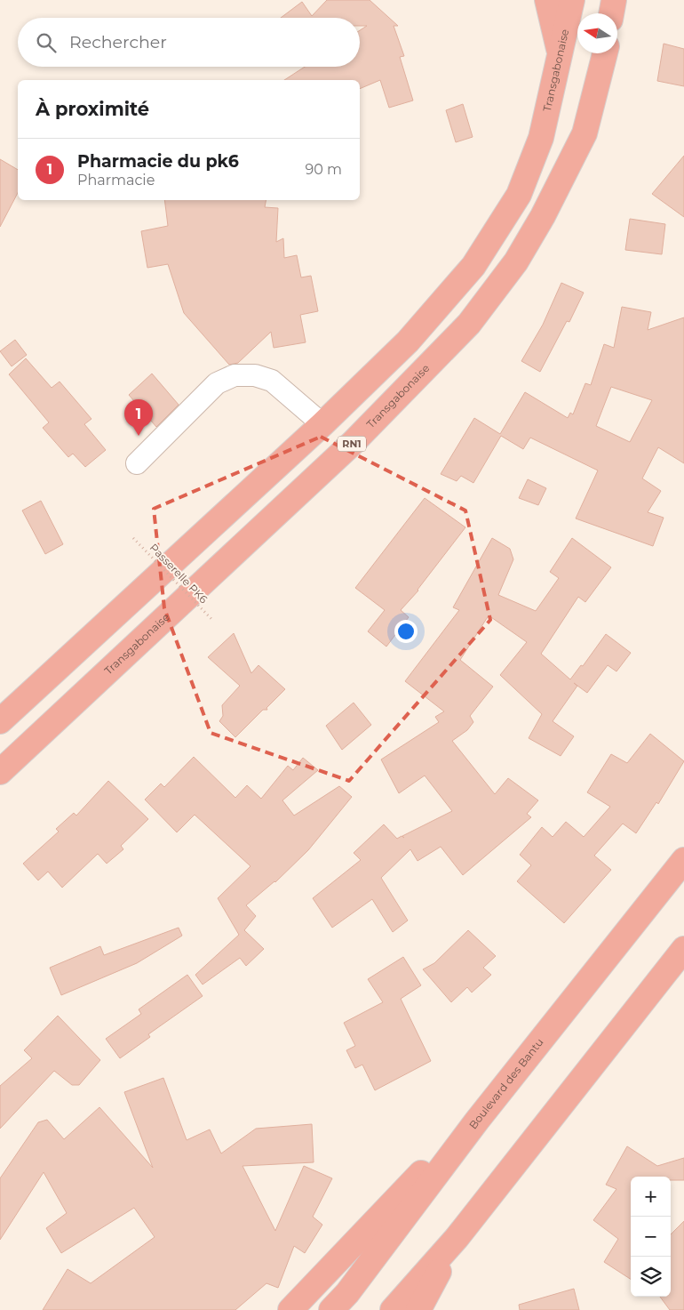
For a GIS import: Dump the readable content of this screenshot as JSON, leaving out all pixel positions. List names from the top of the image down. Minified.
{"streets":{"highway":["Transgabonaise","RN1","Boulevard des Bantu"],"path":["Passerelle PK6"]},"north":"left","page":{"search":"Rechercher","heading":"À proximité","list":[{"mark":"1","name":"Pharmacie du pk6","note":"Pharmacie","value":"90 m"}],"pins":"1","map_buttons":["+","−"]}}
